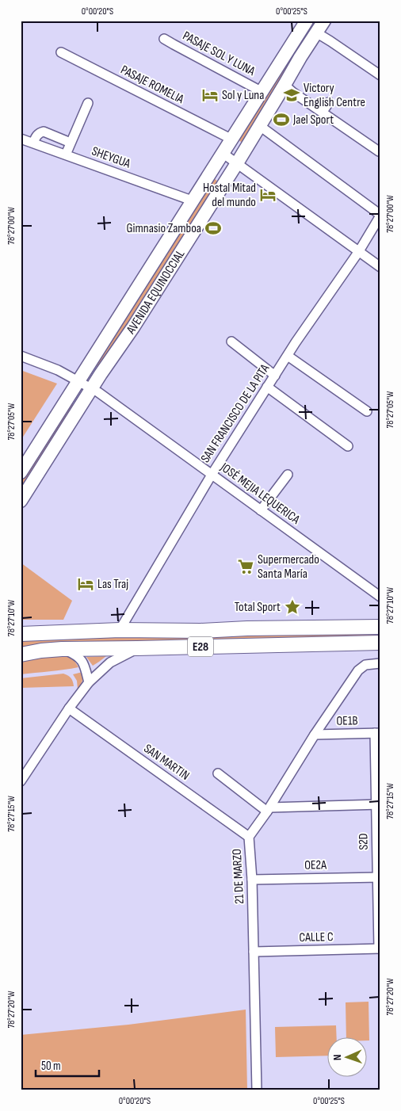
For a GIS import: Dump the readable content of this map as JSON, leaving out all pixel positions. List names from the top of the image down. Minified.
{"streets":{"main road":["AVENIDA EQUINOCCIAL","E28"],"street":["PASAJE SOL Y LUNA","PASAJE ROMELIA","SHEYGUA","SAN FRANCISCO DE LA PITA","JOSÉ MEJIA LEQUERICA","OE1B","SAN MARTIN","S2D","OE2A","21 DE MARZO","CALLE C"]},"crossings":[["PASAJE SOL Y LUNA","AVENIDA EQUINOCCIAL"],["PASAJE ROMELIA","AVENIDA EQUINOCCIAL"],["SHEYGUA","AVENIDA EQUINOCCIAL"],["AVENIDA EQUINOCCIAL","JOSÉ MEJIA LEQUERICA"],["SAN FRANCISCO DE LA PITA","JOSÉ MEJIA LEQUERICA"],["SAN FRANCISCO DE LA PITA","E28"],["OE1B","S2D"],["OE1B","21 DE MARZO"],["SAN MARTIN","21 DE MARZO"],["S2D","OE2A"],["S2D","CALLE C"],["OE2A","21 DE MARZO"],["21 DE MARZO","CALLE C"]],"places":{"hotel":["Sol y Luna","Hostal Mitad del mundo","Las Traj"],"school or university":["Victory English Centre"],"sports":["Jael Sport","Gimnasio Zamboa"],"supermarket":["Supermercado Santa María"],"place":["Total Sport"]},"scale_bar":"50 m","north":"left","coordinates":["0°00'20\"S","0°00'25\"S","78°27'00\"W","78°27'05\"W","78°27'10\"W","78°27'15\"W","78°27'20\"W"]}
